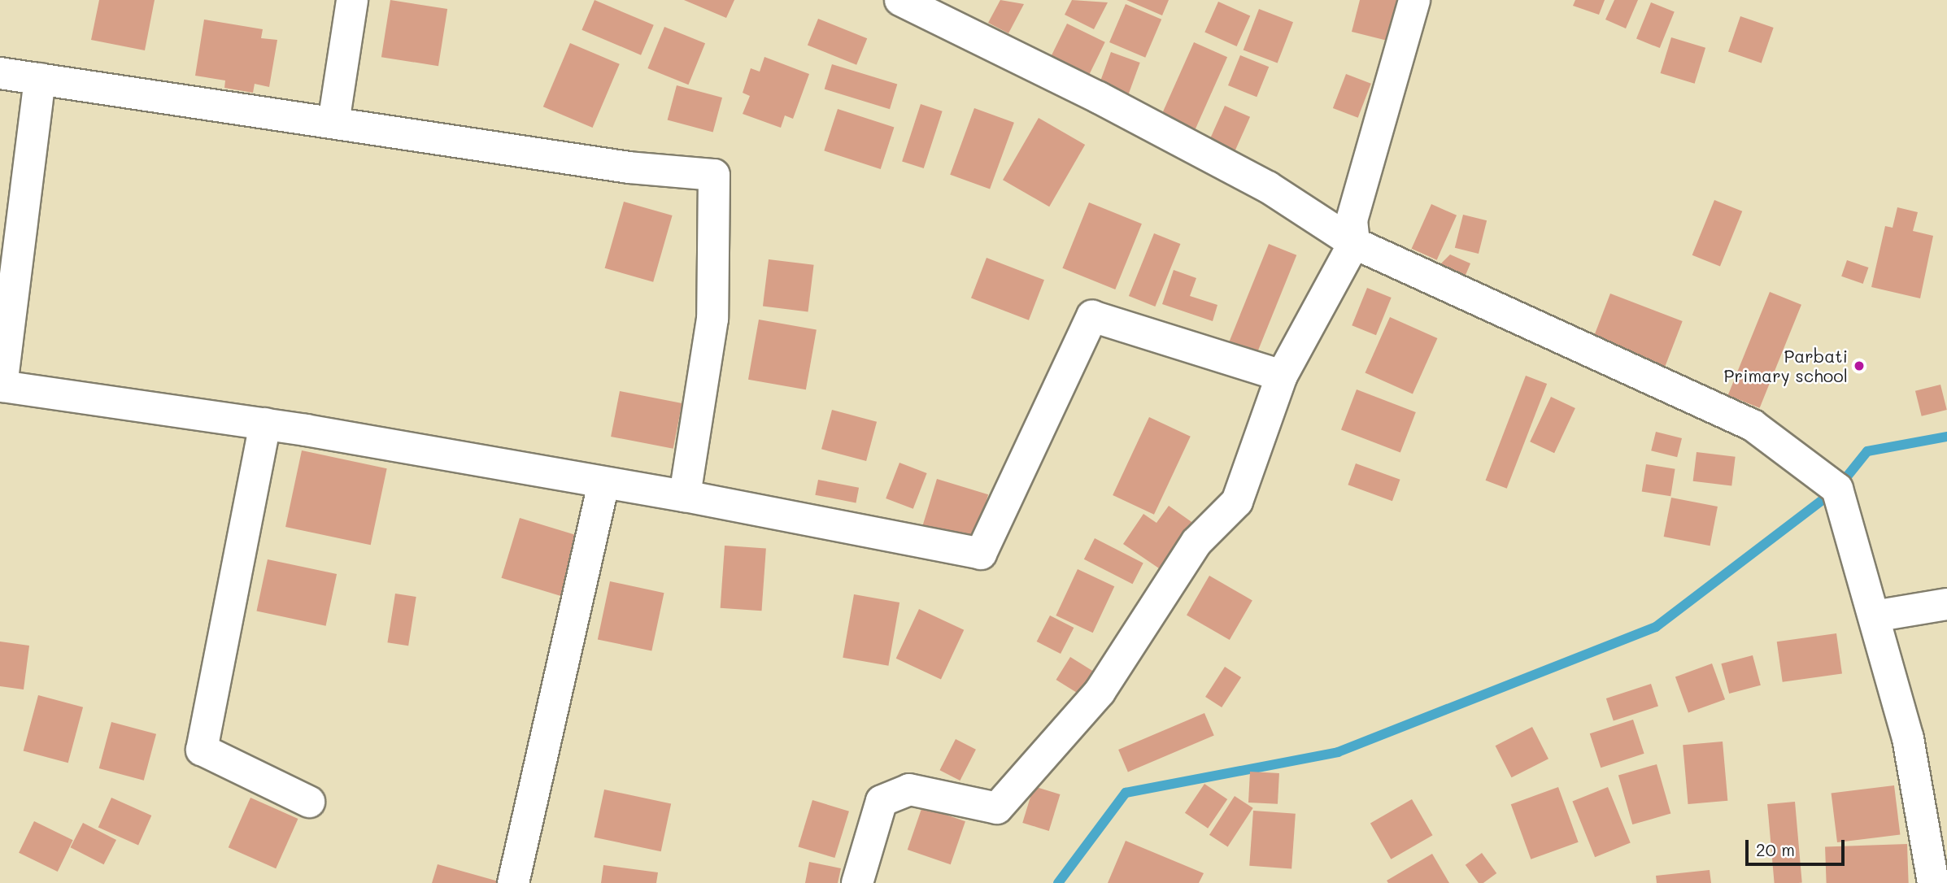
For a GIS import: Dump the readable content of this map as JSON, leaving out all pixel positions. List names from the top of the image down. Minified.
{"places":["Parbati Primary school"],"scale_bar":"20 m"}
